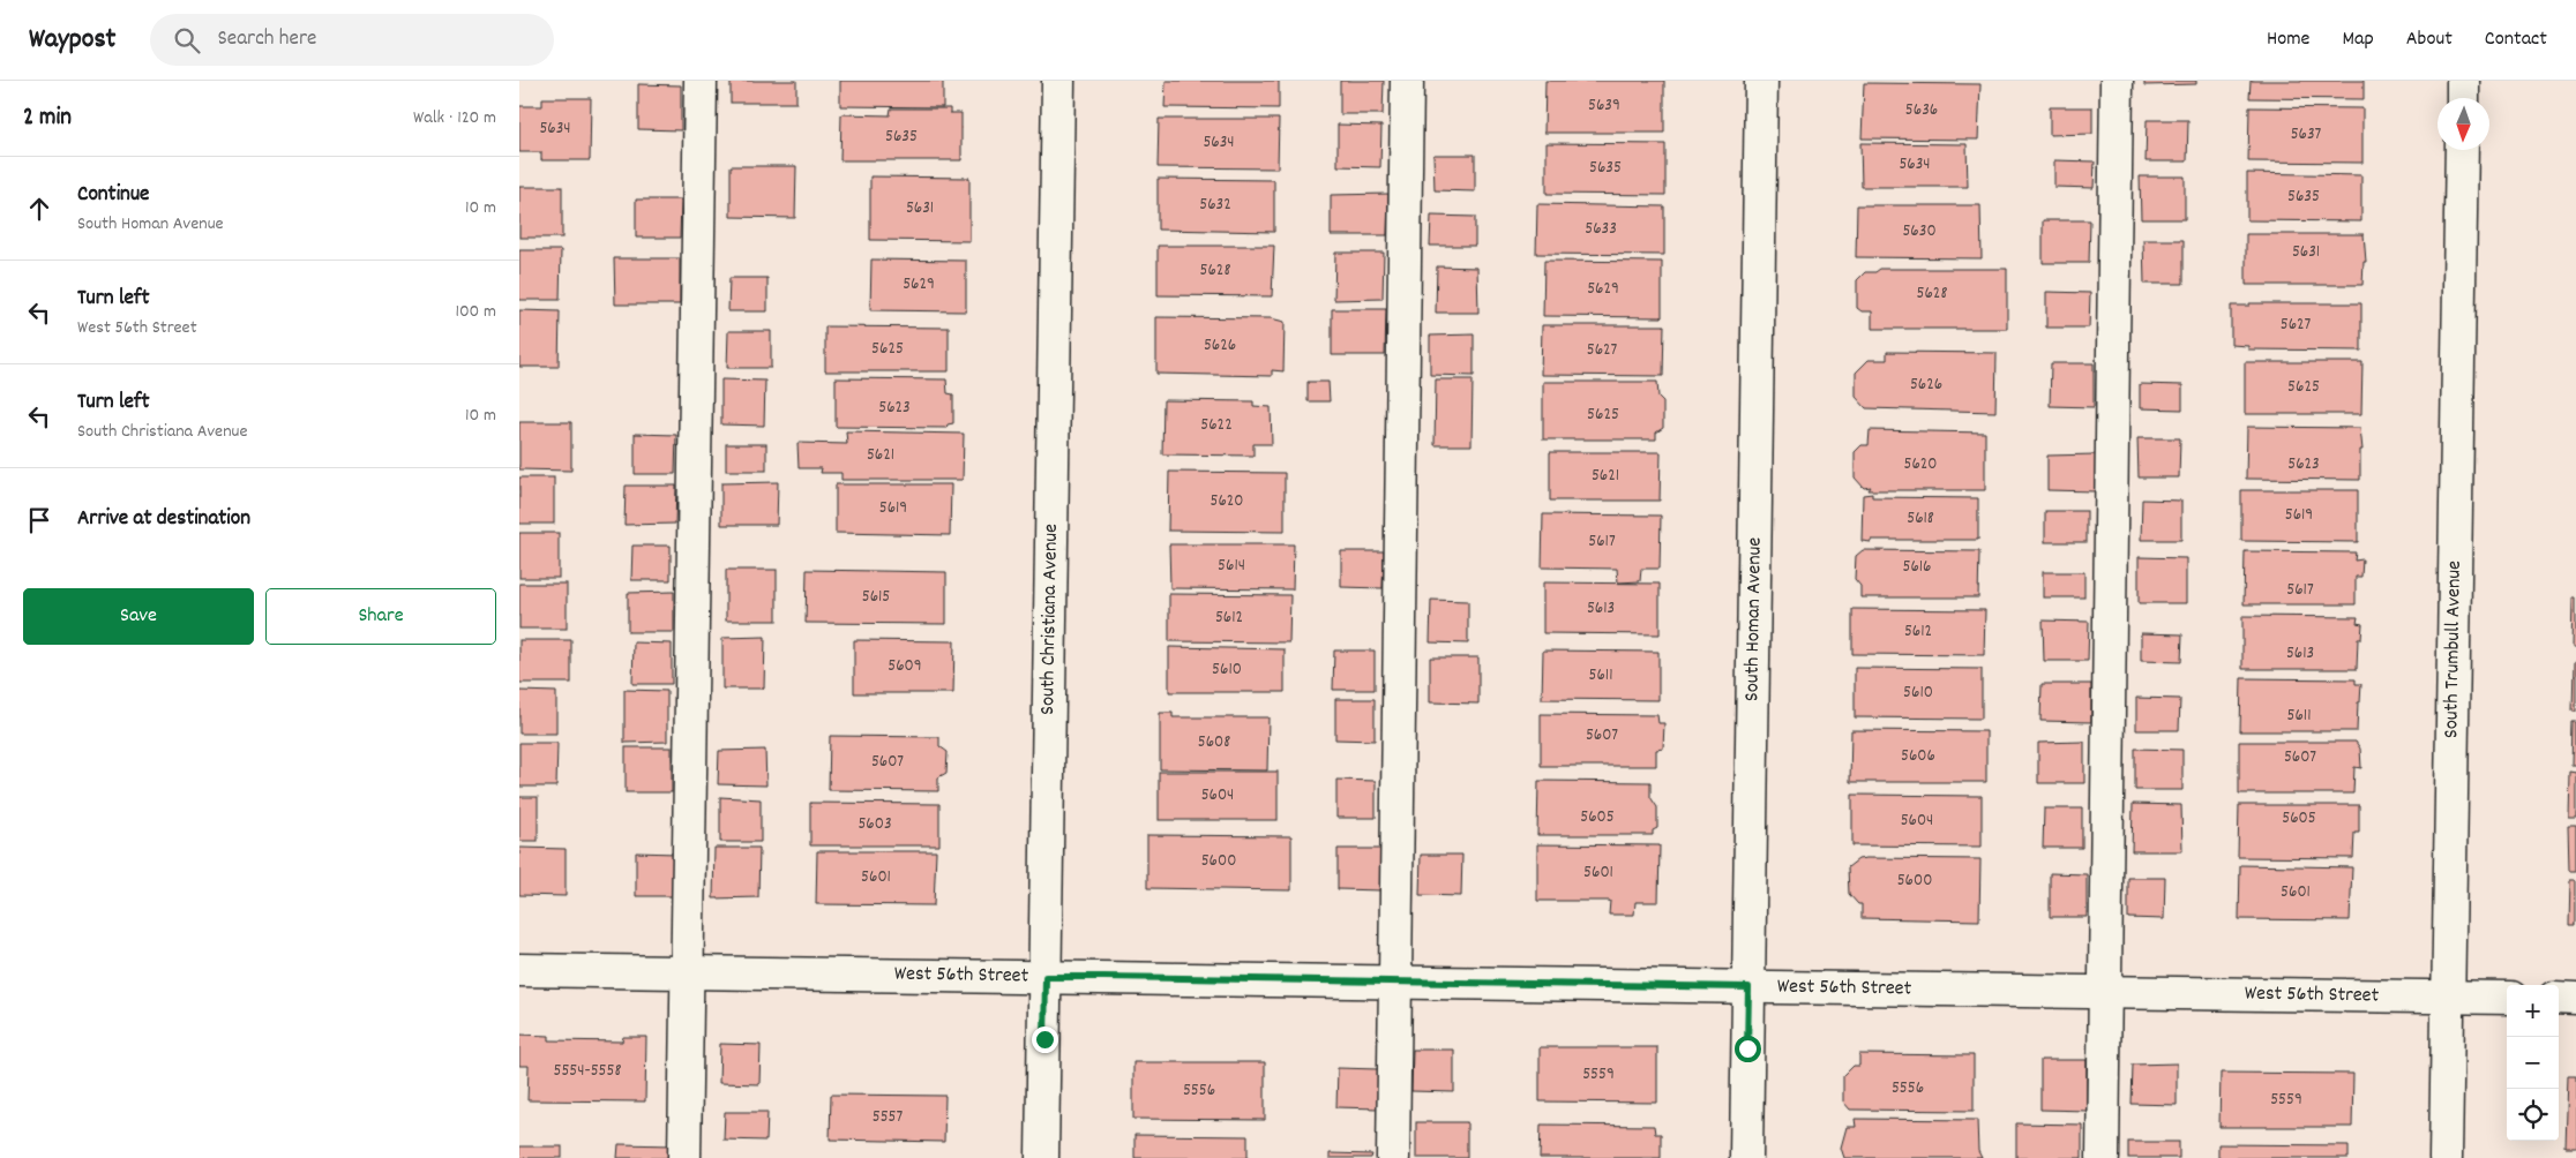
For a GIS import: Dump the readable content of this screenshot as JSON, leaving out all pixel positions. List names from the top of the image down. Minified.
{"streets":{"street":["South Christiana Avenue","South Homan Avenue","South Trumbull Avenue","West 56th Street"]},"crossings":[["South Christiana Avenue","West 56th Street"],["South Homan Avenue","West 56th Street"],["South Trumbull Avenue","West 56th Street"]],"house_numbers":["5639","5636","5634","5637","5635","5634","5634","5635","5635","5632","5631","5633","5630","5631","5628","5629","5629","5628","5627","5626","5625","5627","5626","5625","5623","5625","5622","5621","5620","5623","5621","5620","5619","5619","5618","5617","5614","5616","5617","5615","5613","5612","5612","5613","5609","5610","5611","5610","5611","5607","5608","5606","5607","5607","5604","5605","5605","5604","5603","5600","5601","5601","5600","5601","5554-5558","5559","5556","5556","5559","5557"],"north":"bottom","page":{"header":"Waypost","search":"Search here","nav":["Home","Map","About","Contact"],"heading":["2 min","Walk · 120 m"],"list":[["Continue","South Homan Avenue","10 m"],["Turn left","West 56th Street","100 m"],["Turn left","South Christiana Avenue","10 m"],"Arrive at destination"],"buttons":["Save","Share"],"map_buttons":["+","−"]}}
